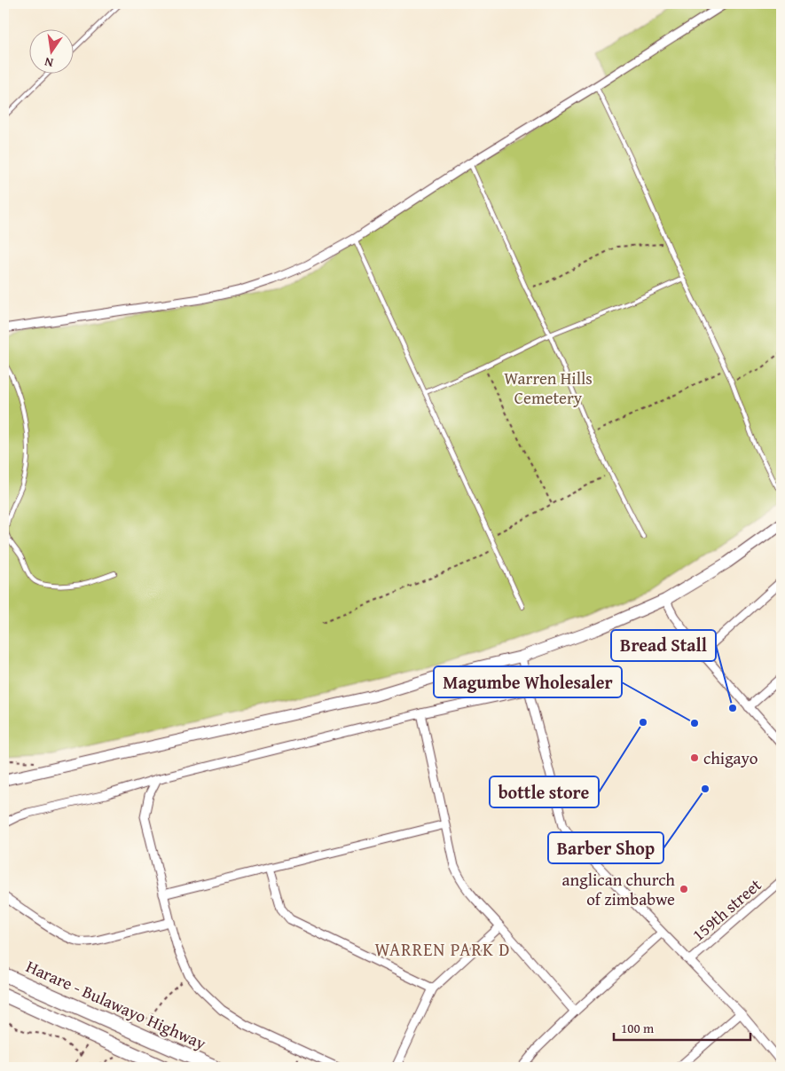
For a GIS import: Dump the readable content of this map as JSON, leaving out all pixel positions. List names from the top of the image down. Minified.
{"streets":{"highway":["Harare - Bulawayo Highway"],"street":["159th street"]},"districts":["WARREN PARK D"],"parks":["Warren Hills Cemetery"],"places":["Bread Stall","bottle store","Magumbe Wholesaler","chigayo","Barber Shop","anglican church of zimbabwe"],"scale_bar":"100 m","north":"bottom"}
